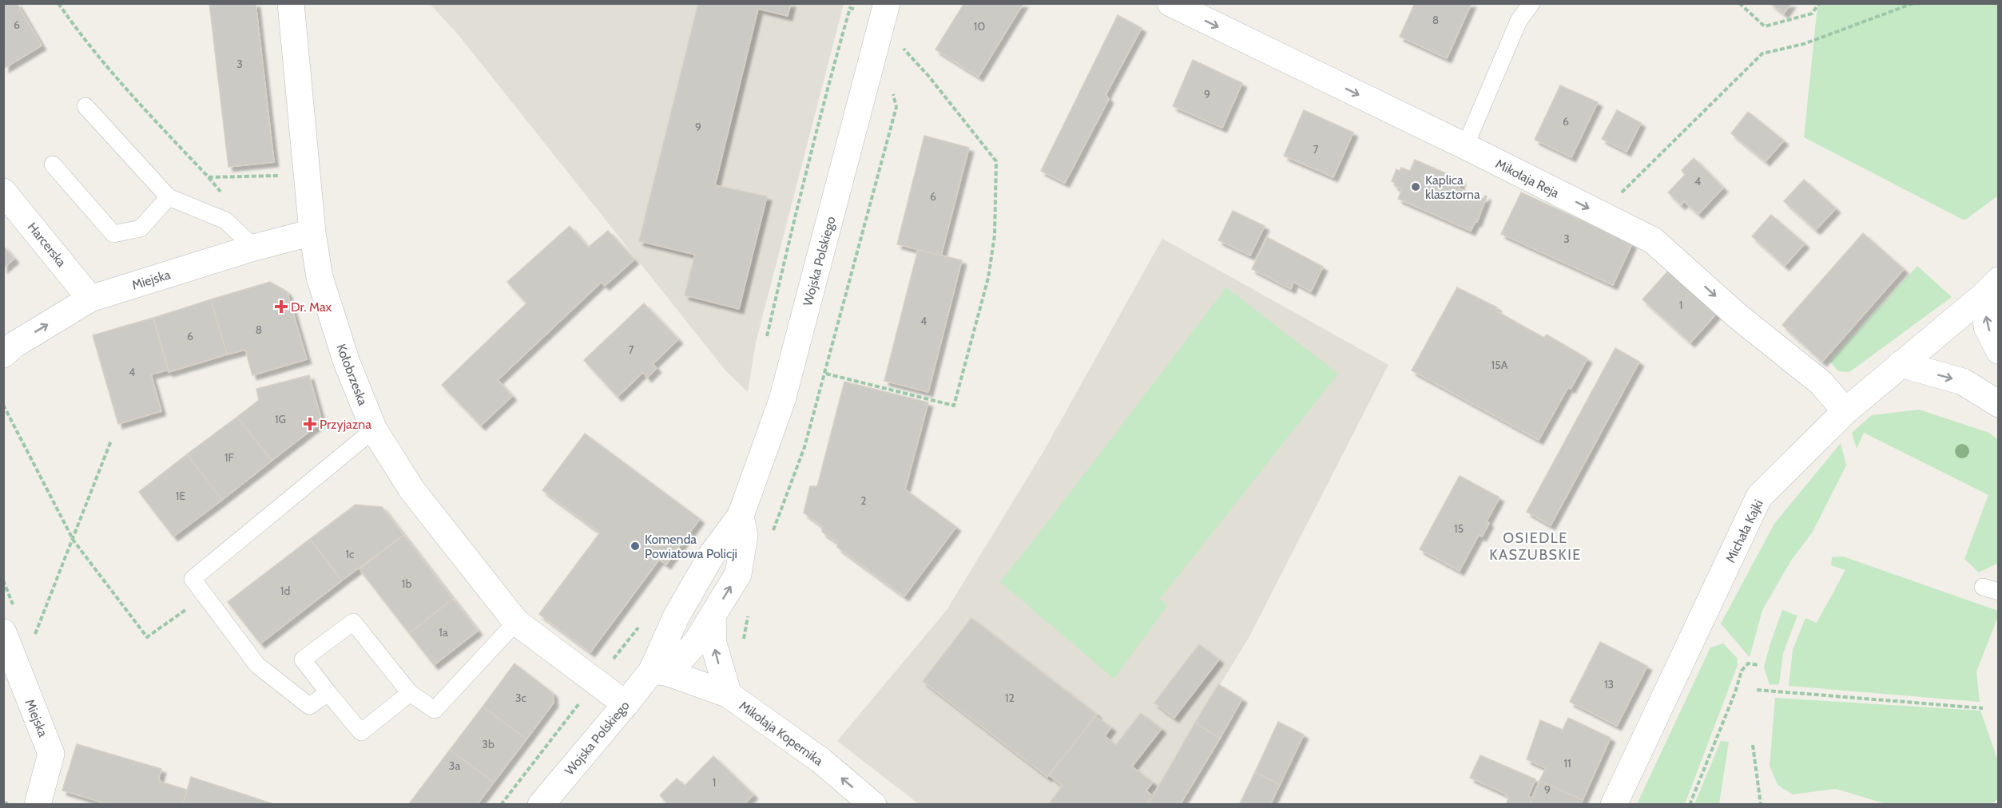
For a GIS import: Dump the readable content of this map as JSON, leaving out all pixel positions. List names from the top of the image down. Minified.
{"streets":{"street":["Mikołaja Reja","Harcerska","Wojska Polskiego","Miejska","Kołobrzeska","Michała Kajki","Mikołaja Kopernika"]},"crossings":[["Mikołaja Reja","Michała Kajki"],["Harcerska","Miejska"],["Wojska Polskiego","Kołobrzeska"],["Wojska Polskiego","Mikołaja Kopernika"],["Miejska","Kołobrzeska"]],"one_way":["Mikołaja Reja","Mikołaja Kopernika"],"districts":["OSIEDLE KASZUBSKIE"],"places":{"other":["Kaplica klasztorna","Komenda Powiatowa Policji"],"health":["Dr. Max","Przyjazna"]},"house_numbers":["8","6","10","3","9","6","9","7","4","6","3","1","4","8","6","7","15A","4","1G","1F","1E","2","15","1c","1b","1d","1a","13","3c","12","3b","11","3a","1","9"]}
